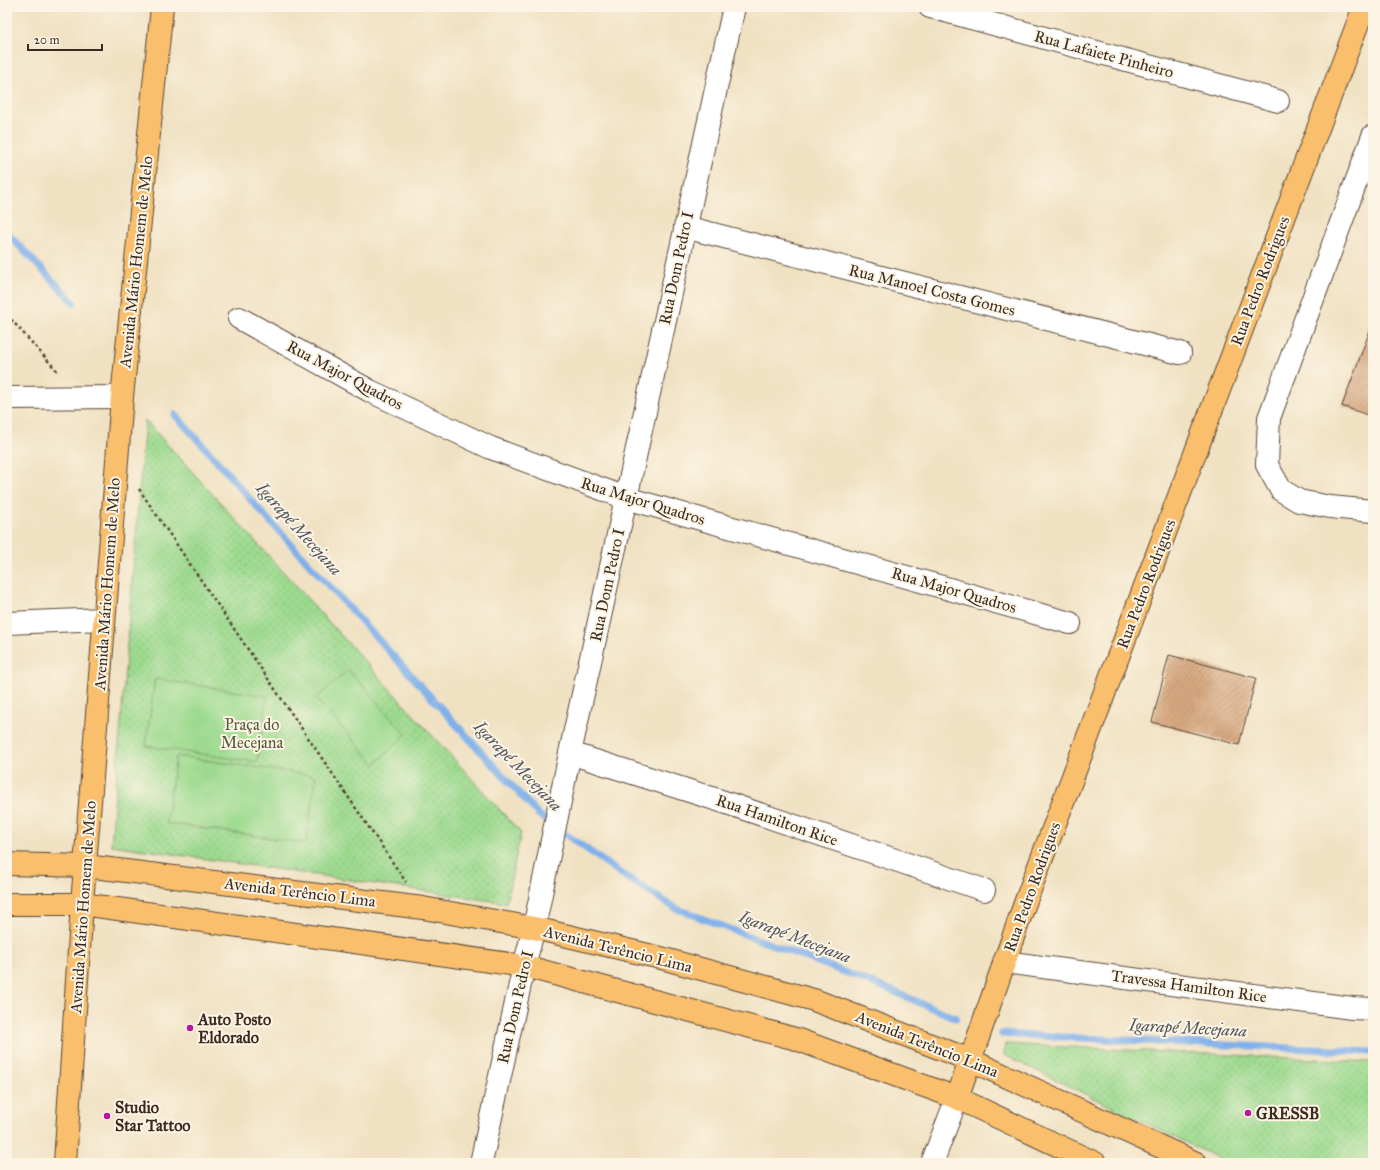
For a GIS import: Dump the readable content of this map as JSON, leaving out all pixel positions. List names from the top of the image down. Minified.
{"streets":{"main road":["Avenida Mário Homem de Melo","Rua Pedro Rodrigues","Avenida Terêncio Lima"],"street":["Rua Lafaiete Pinheiro","Rua Dom Pedro I","Rua Manoel Costa Gomes","Rua Major Quadros","Rua Hamilton Rice","Travessa Hamilton Rice"]},"crossings":[["Avenida Mário Homem de Melo","Avenida Terêncio Lima"],["Rua Dom Pedro I","Rua Manoel Costa Gomes"],["Rua Dom Pedro I","Rua Major Quadros"],["Rua Dom Pedro I","Rua Hamilton Rice"],["Rua Dom Pedro I","Avenida Terêncio Lima"],["Rua Pedro Rodrigues","Avenida Terêncio Lima"],["Rua Pedro Rodrigues","Travessa Hamilton Rice"]],"water":["Igarapé Mecejana"],"parks":["Praça do Mecejana"],"places":["Auto Posto Eldorado","GRESSB","Studio Star Tattoo"],"scale_bar":"20 m"}
